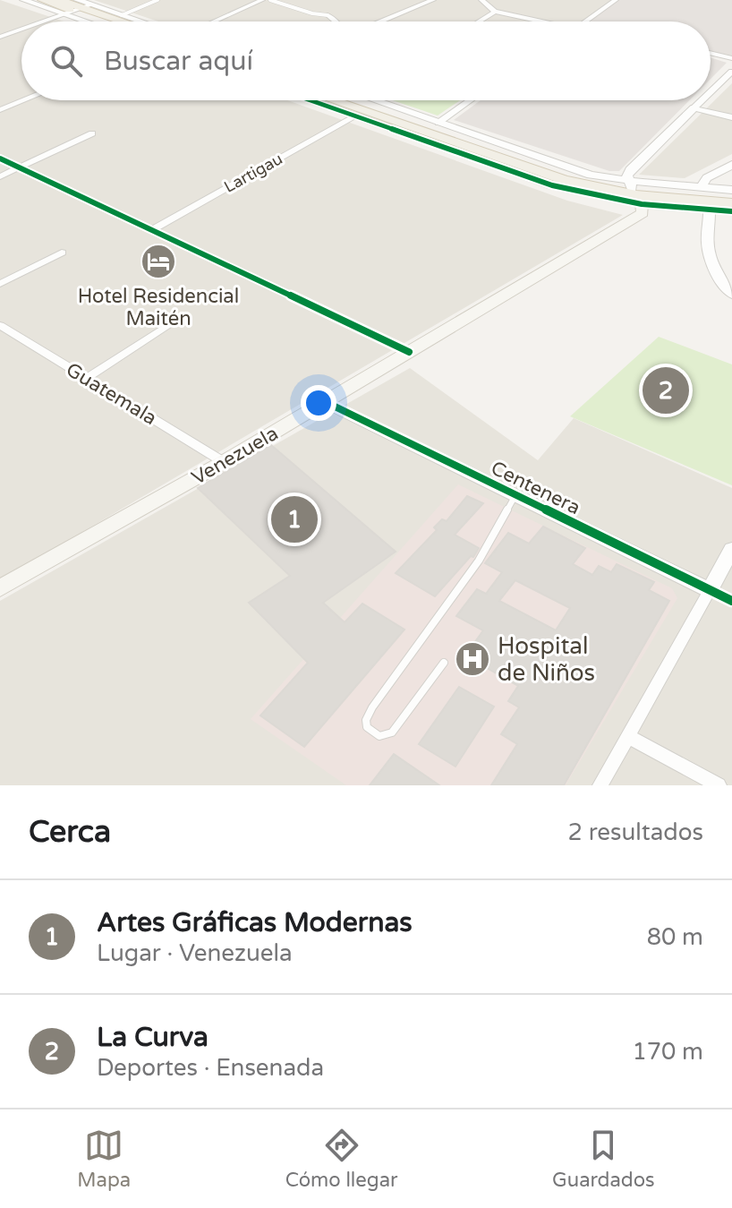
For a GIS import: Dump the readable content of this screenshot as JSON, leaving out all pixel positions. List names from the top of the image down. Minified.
{"streets":{"main road":["Venezuela"],"street":["Lartigau","Guatemala","Centenera"]},"crossings":[["Guatemala","Venezuela"],["Venezuela","Centenera"]],"places":{"hotel":["Hotel Residencial Maitén"],"hospital":["Hospital de Niños"]},"page":{"search":"Buscar aquí","pins":["2","1"],"heading":["Cerca","2 resultados"],"list":[{"mark":"1","name":"Artes Gráficas Modernas","note":"Lugar · Venezuela","value":"80 m"},{"mark":"2","name":"La Curva","note":"Deportes · Ensenada","value":"170 m"}],"nav":["Mapa","Cómo llegar","Guardados"]}}
